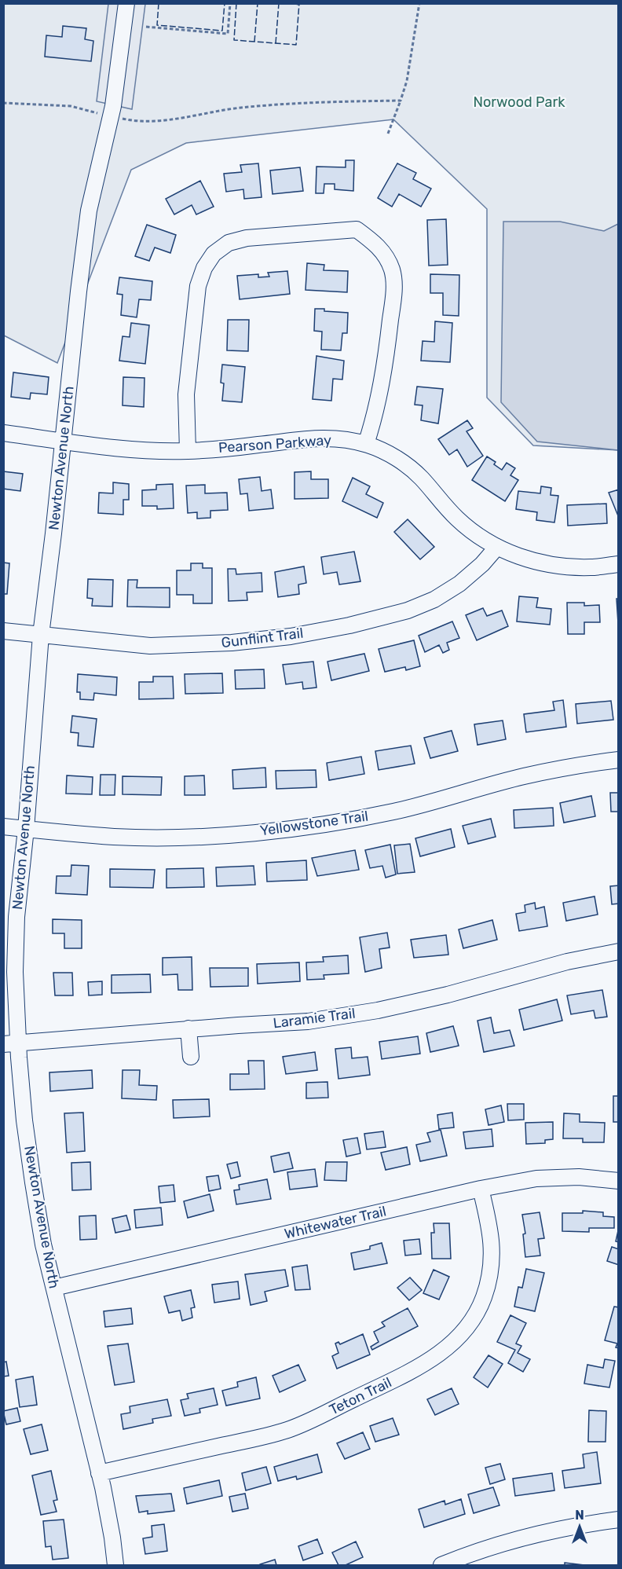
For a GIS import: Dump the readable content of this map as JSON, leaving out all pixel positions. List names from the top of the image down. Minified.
{"streets":{"street":["Pearson Parkway","Newton Avenue North","Gunflint Trail","Yellowstone Trail","Laramie Trail","Whitewater Trail","Teton Trail"]},"crossings":[["Pearson Parkway","Newton Avenue North"],["Pearson Parkway","Gunflint Trail"],["Newton Avenue North","Gunflint Trail"],["Newton Avenue North","Yellowstone Trail"],["Newton Avenue North","Laramie Trail"],["Newton Avenue North","Whitewater Trail"],["Newton Avenue North","Teton Trail"],["Whitewater Trail","Teton Trail"]],"parks":["Norwood Park"],"north":"top"}
